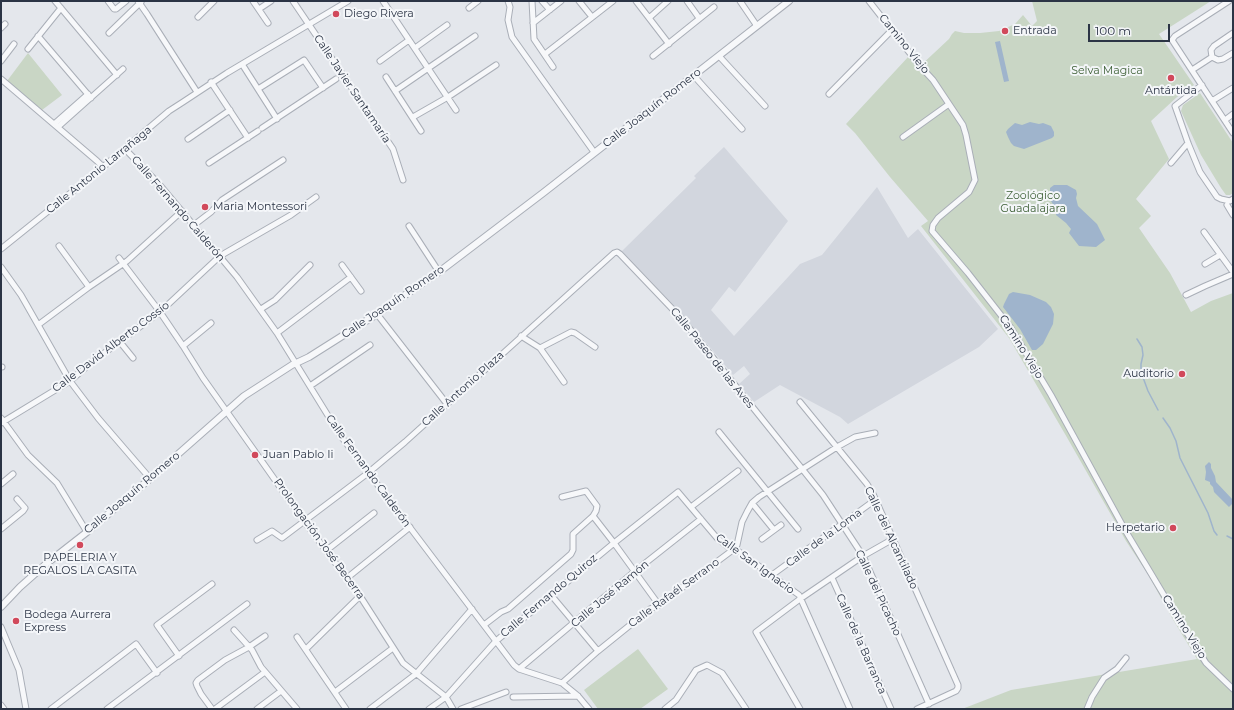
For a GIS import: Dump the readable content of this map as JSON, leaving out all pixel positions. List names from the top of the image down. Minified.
{"streets":{"street":["Camino Viejo","Calle Javier Santamaría","Calle Joaquín Romero","Calle Antonio Larrañaga","Calle Fernando Calderón","Calle David Alberto Cossío","Calle Paseo de las Aves","Calle Antonio Plaza","Calle de la Loma","Calle del Alcantilado","Prolongación José Becerra","Calle San Ignacio","Calle Rafaél Serrano","Calle del Picacho","Calle José Ramón","Calle Fernando Quiroz","Calle de la Barranca"]},"crossings":[["Calle Javier Santamaría","Calle Antonio Larrañaga"],["Calle Joaquín Romero","Calle Fernando Calderón"],["Calle Joaquín Romero","Prolongación José Becerra"],["Calle Antonio Larrañaga","Calle Fernando Calderón"],["Calle Fernando Calderón","Calle David Alberto Cossío"],["Calle Fernando Calderón","Calle Antonio Plaza"],["Calle Fernando Calderón","Calle José Ramón"],["Calle Fernando Calderón","Calle Fernando Quiroz"],["Calle David Alberto Cossío","Prolongación José Becerra"],["Calle Paseo de las Aves","Calle Antonio Plaza"],["Calle Paseo de las Aves","Calle del Picacho"],["Calle Antonio Plaza","Prolongación José Becerra"],["Calle de la Loma","Calle del Alcantilado"],["Calle de la Loma","Calle San Ignacio"],["Calle de la Loma","Calle del Picacho"],["Calle del Alcantilado","Calle del Picacho"],["Prolongación José Becerra","Calle Fernando Quiroz"],["Calle San Ignacio","Calle Rafaél Serrano"],["Calle San Ignacio","Calle José Ramón"],["Calle San Ignacio","Calle Fernando Quiroz"]],"parks":["Selva Magica","Zoológico Guadalajara"],"places":["Diego Rivera","Entrada","Antártida","Maria Montessori","Auditorio","Juan Pablo Ii","Herpetario","PAPELERIA Y REGALOS LA CASITA","Bodega Aurrera Express"],"scale_bar":"100 m"}
